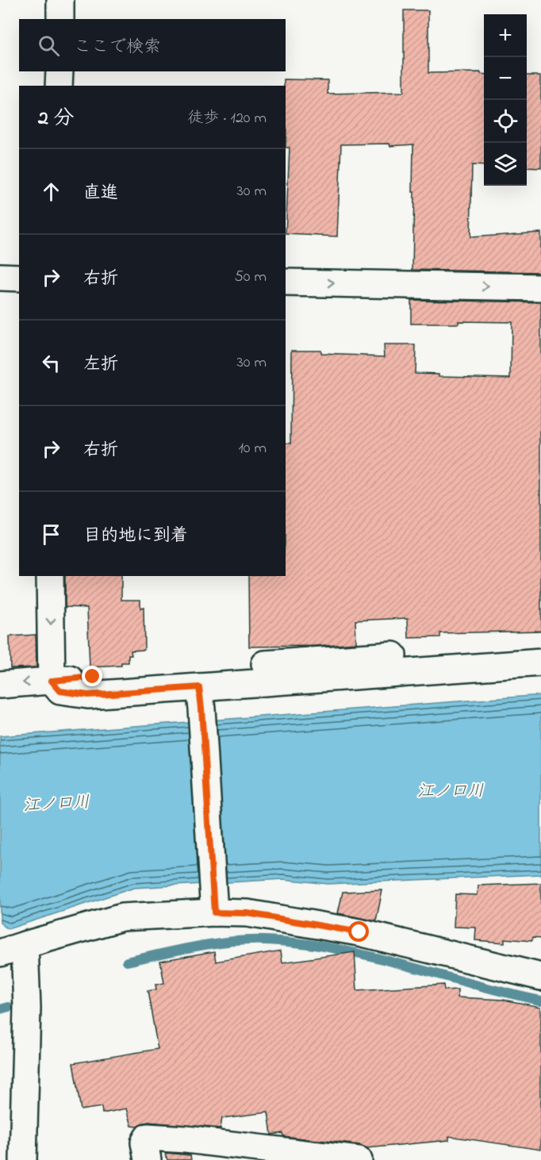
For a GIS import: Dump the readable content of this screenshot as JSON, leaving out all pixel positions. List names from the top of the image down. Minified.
{"water":["江ノ口川"],"page":{"map_buttons":["+","−"],"search":"ここで検索","heading":["2 分","徒歩 · 120 m"],"list":[["直進","30 m"],["右折","50 m"],["左折","30 m"],["右折","10 m"],"目的地に到着"]}}
